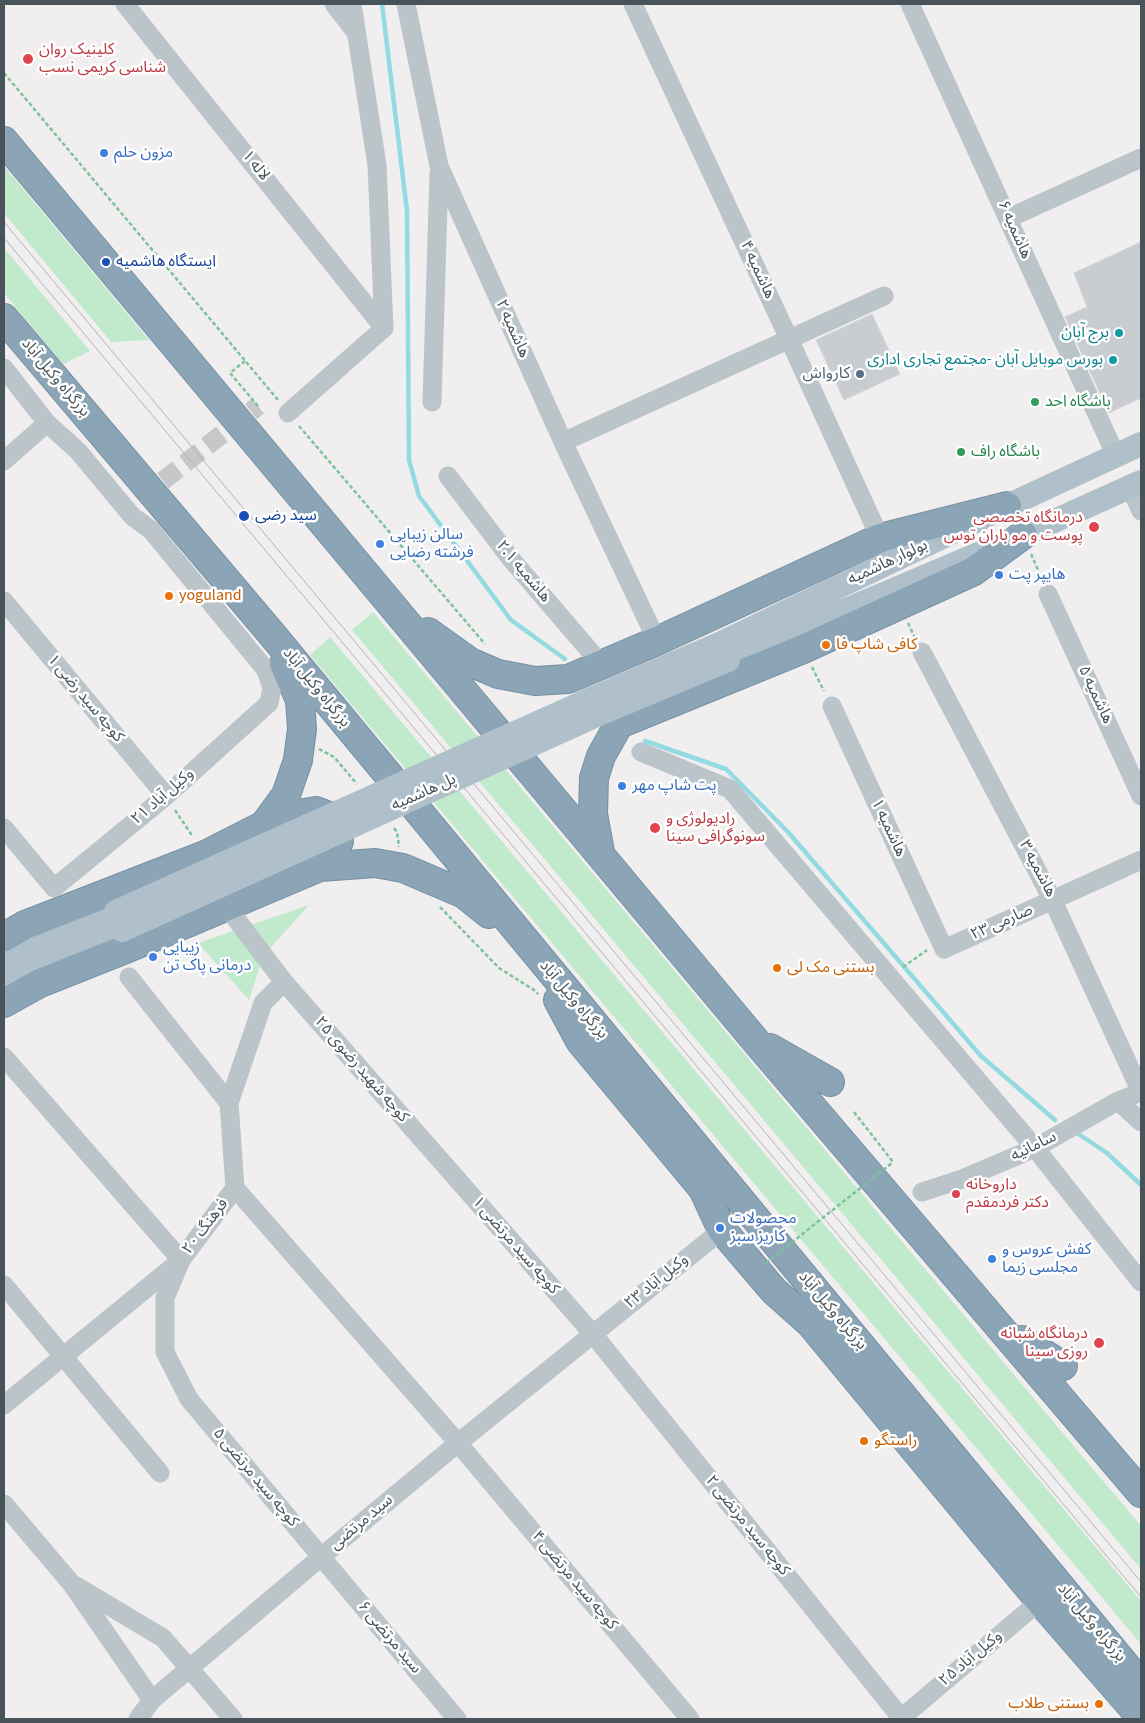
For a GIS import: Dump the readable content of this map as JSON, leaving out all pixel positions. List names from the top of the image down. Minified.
{"streets":{"highway":["بزرگراه وکیل آباد"],"main road":["بولوار هاشمیه","پل هاشمیه"],"street":["لاله ۱","هاشمیه ۶","هاشمیه ۴","هاشمیه ۲","هاشمیه ۲.۱","هاشمیه ۵","کوچه سید رضی ۱","۲۱ وکیل آباد","هاشمیه ۱","هاشمیه ۳","صارمی ۲۳","کوچه شهید رضوی ۲۵","سامانیه","فرهنگ ۲۰","کوچه سید مرتضی ۱","۲۳ وکیل آباد","کوچه سید مرتضی ۵","سید مرتضی","کوچه سید مرتضی ۲","کوچه سید مرتضی ۴","سید مرتضی ۶","۲۵ وکیل آباد"]},"crossings":[["هاشمیه ۶","بولوار هاشمیه"],["بولوار هاشمیه","پل هاشمیه"],["کوچه سید رضی ۱","۲۱ وکیل آباد"],["هاشمیه ۱","صارمی ۲۳"],["هاشمیه ۳","صارمی ۲۳"],["هاشمیه ۳","سامانیه"],["کوچه شهید رضوی ۲۵","فرهنگ ۲۰"],["کوچه شهید رضوی ۲۵","کوچه سید مرتضی ۱"],["فرهنگ ۲۰","کوچه سید مرتضی ۵"],["فرهنگ ۲۰","کوچه سید مرتضی ۴"],["کوچه سید مرتضی ۱","۲۳ وکیل آباد"],["کوچه سید مرتضی ۱","سید مرتضی"],["کوچه سید مرتضی ۱","کوچه سید مرتضی ۲"],["۲۳ وکیل آباد","سید مرتضی"],["۲۳ وکیل آباد","کوچه سید مرتضی ۲"],["کوچه سید مرتضی ۵","سید مرتضی"],["کوچه سید مرتضی ۵","سید مرتضی ۶"],["سید مرتضی","کوچه سید مرتضی ۲"],["سید مرتضی","کوچه سید مرتضی ۴"],["سید مرتضی","سید مرتضی ۶"],["کوچه سید مرتضی ۲","۲۵ وکیل آباد"]],"places":["کلینیک روان شناسی کریمی نسب","مزون حلم","ایستگاه هاشمیه","برج آبان","بورس موبایل آبان -مجتمع تجاری اداری","کارواش","باشگاه احد","باشگاه راف","سید رضی","درمانگاه تخصصی پوست و مو باران توس","سالن زیبایی فرشته رضایی","هایپر پت","yoguland","کافی شاپ فا","پت شاپ مهر","رادیولوژی و سونوگرافی سینا","زیبایی درمانی پاک تن","بستنی مک لی","داروخانه دكتر فردمقدم","محصولات کاریز سبز","کفش عروس و مجلسی زیما","درمانگاه شبانه روزی سینا","راستگو","بستنی طلاب"]}
